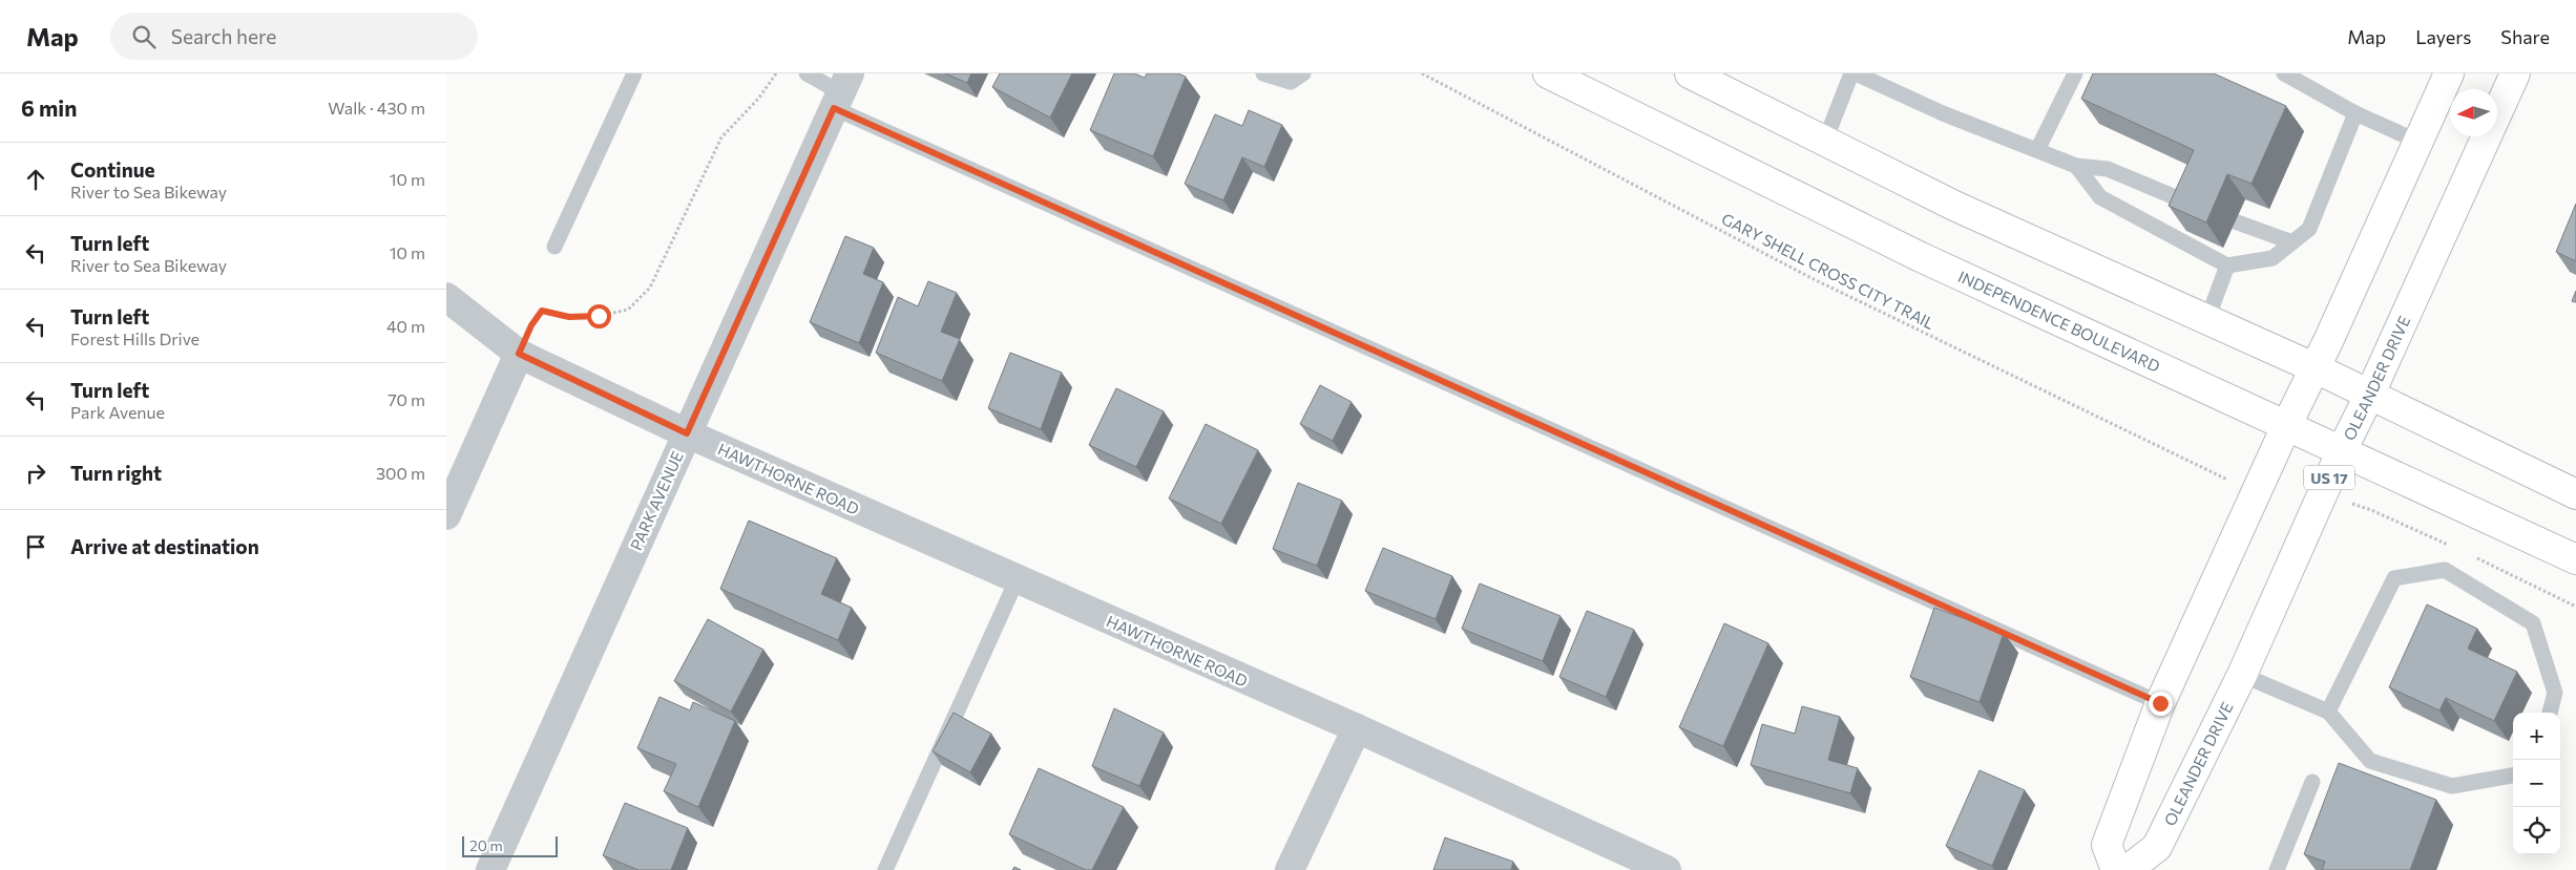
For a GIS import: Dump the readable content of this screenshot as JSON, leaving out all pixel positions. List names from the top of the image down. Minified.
{"streets":{"main road":["INDEPENDENCE BOULEVARD","OLEANDER DRIVE","US 17"],"street":["HAWTHORNE ROAD","PARK AVENUE"],"path":["GARY SHELL CROSS CITY TRAIL"]},"crossings":[["INDEPENDENCE BOULEVARD","OLEANDER DRIVE"],["HAWTHORNE ROAD","PARK AVENUE"]],"scale_bar":"20 m","north":"left","page":{"header":"Map","search":"Search here","nav":["Map","Layers","Share"],"heading":["6 min","Walk · 430 m"],"list":[["Continue","River to Sea Bikeway","10 m"],["Turn left","River to Sea Bikeway","10 m"],["Turn left","Forest Hills Drive","40 m"],["Turn left","Park Avenue","70 m"],["Turn right","300 m"],"Arrive at destination"],"map_buttons":["+","−"],"scale":"20 m"}}
